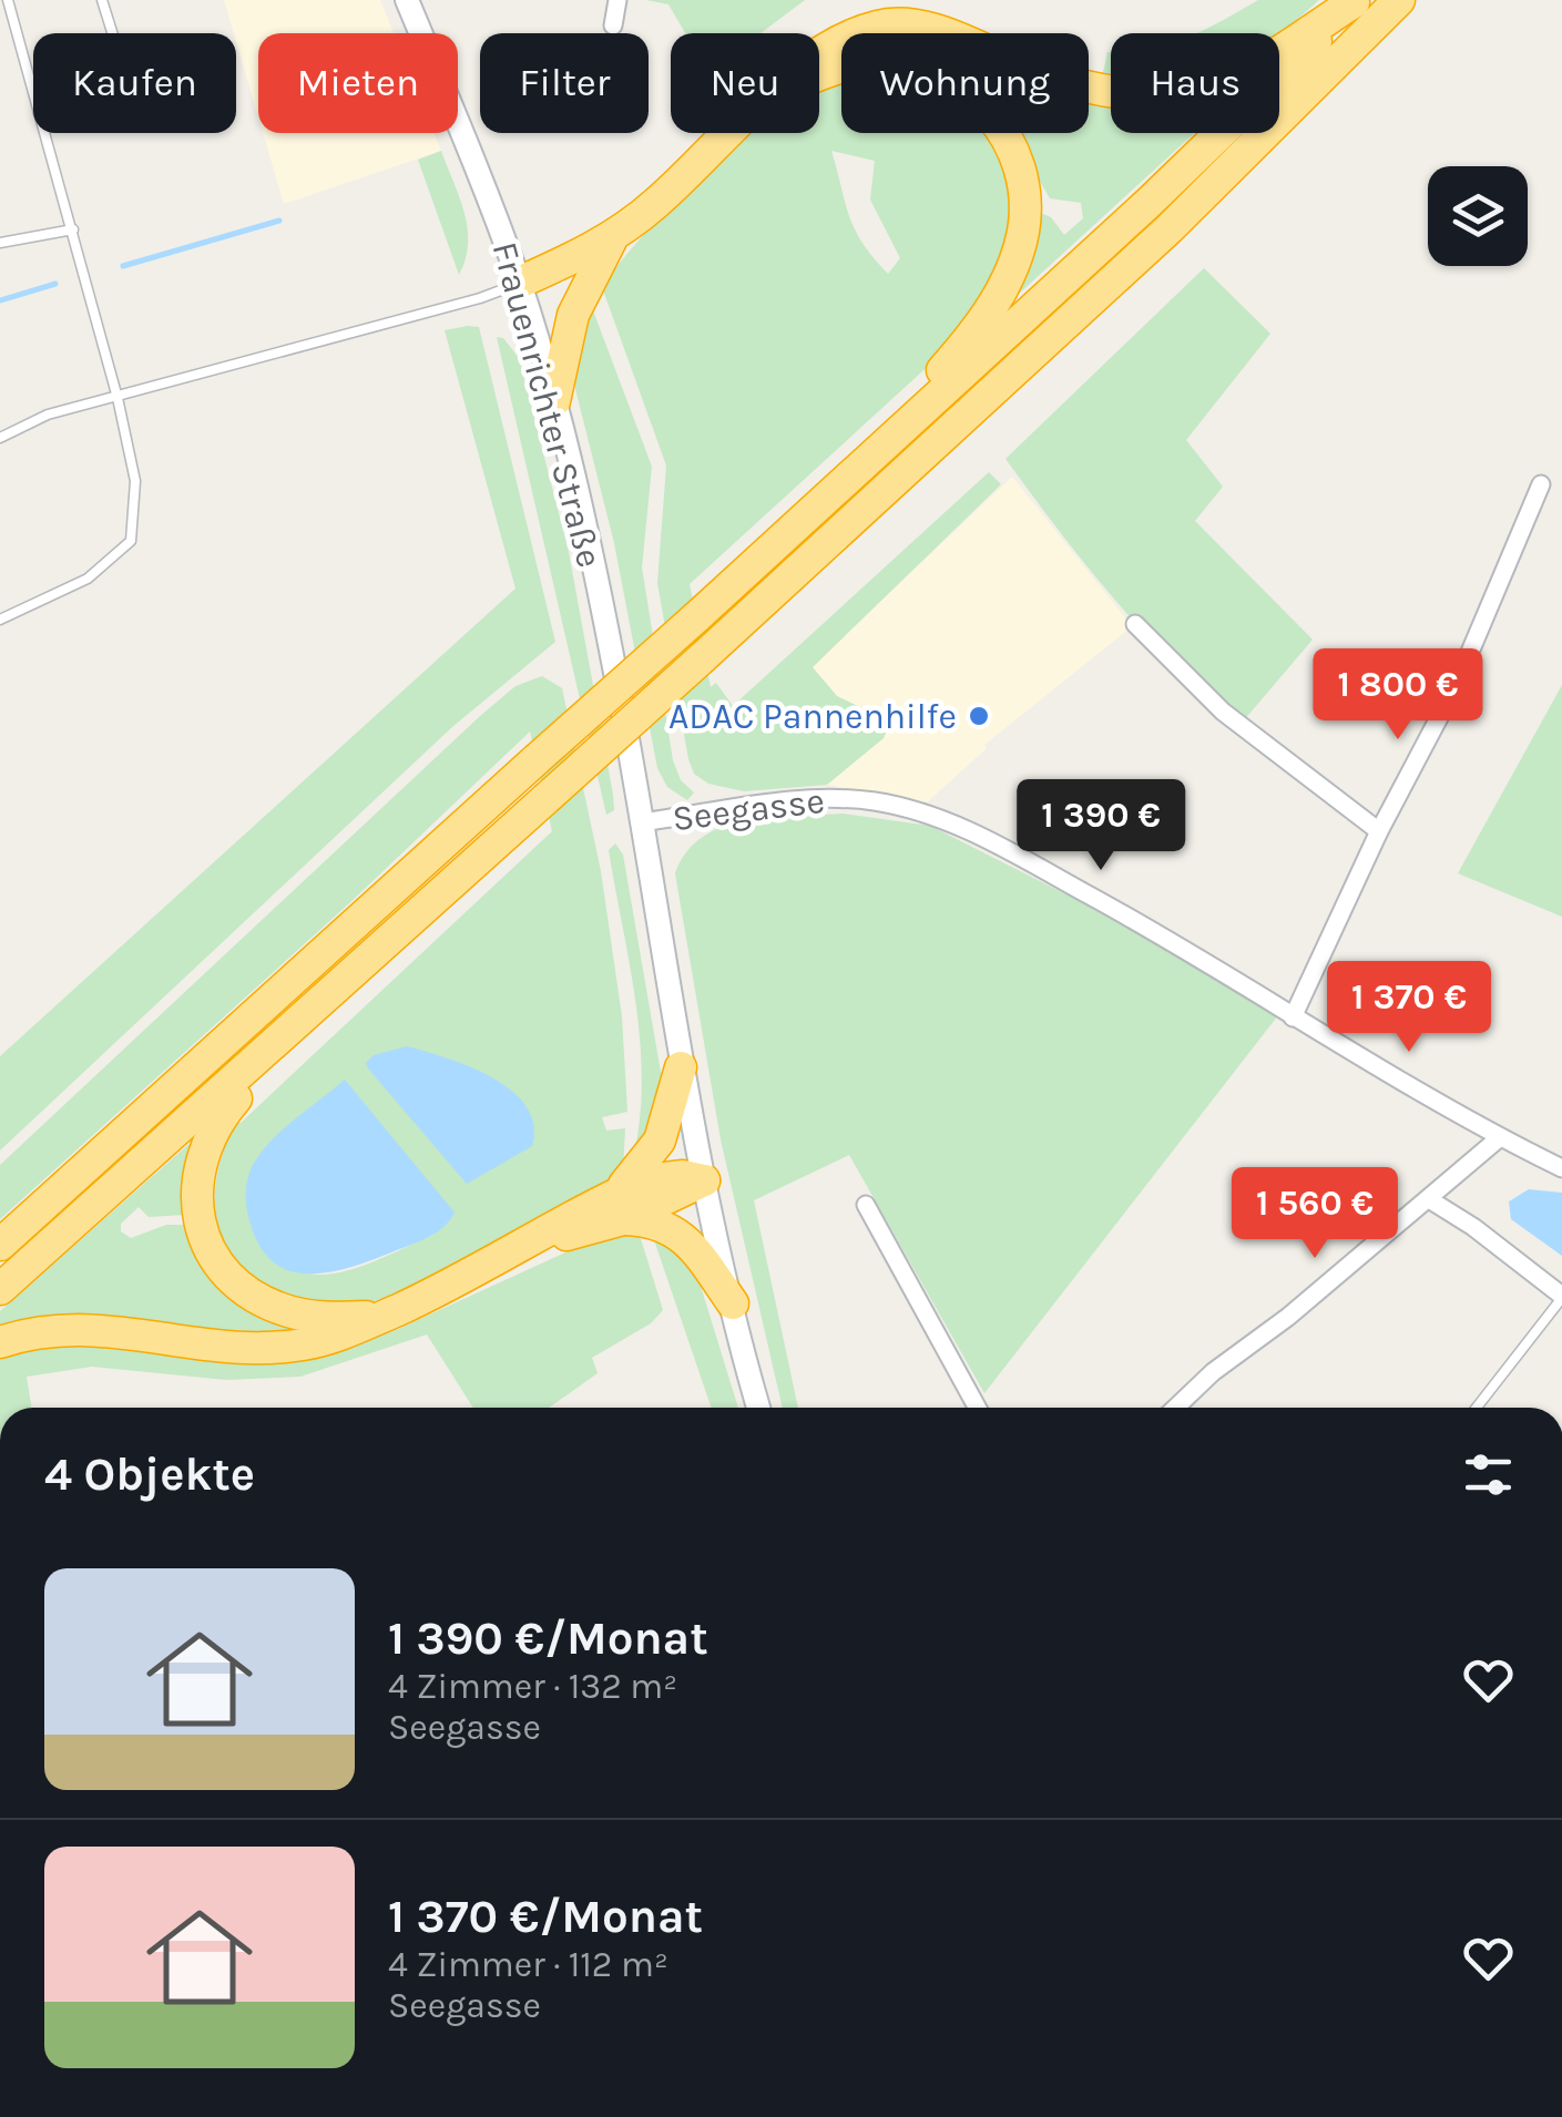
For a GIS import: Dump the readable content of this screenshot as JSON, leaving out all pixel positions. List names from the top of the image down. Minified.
{"streets":{"main road":["Frauenrichter Straße"],"street":["Seegasse"]},"crossings":[["Frauenrichter Straße","Seegasse"]],"places":["ADAC Pannenhilfe"],"page":{"chip":["Kaufen","Mieten","Filter","Neu","Wohnung","Haus"],"price":["1 800 €","1 390 €","1 370 €","1 560 €"],"heading":"4 Objekte","list":[{"name":"1 390 €/Monat","note":"4 Zimmer · 132 m² · Seegasse"},{"name":"1 370 €/Monat","note":"4 Zimmer · 112 m² · Seegasse"}]}}
